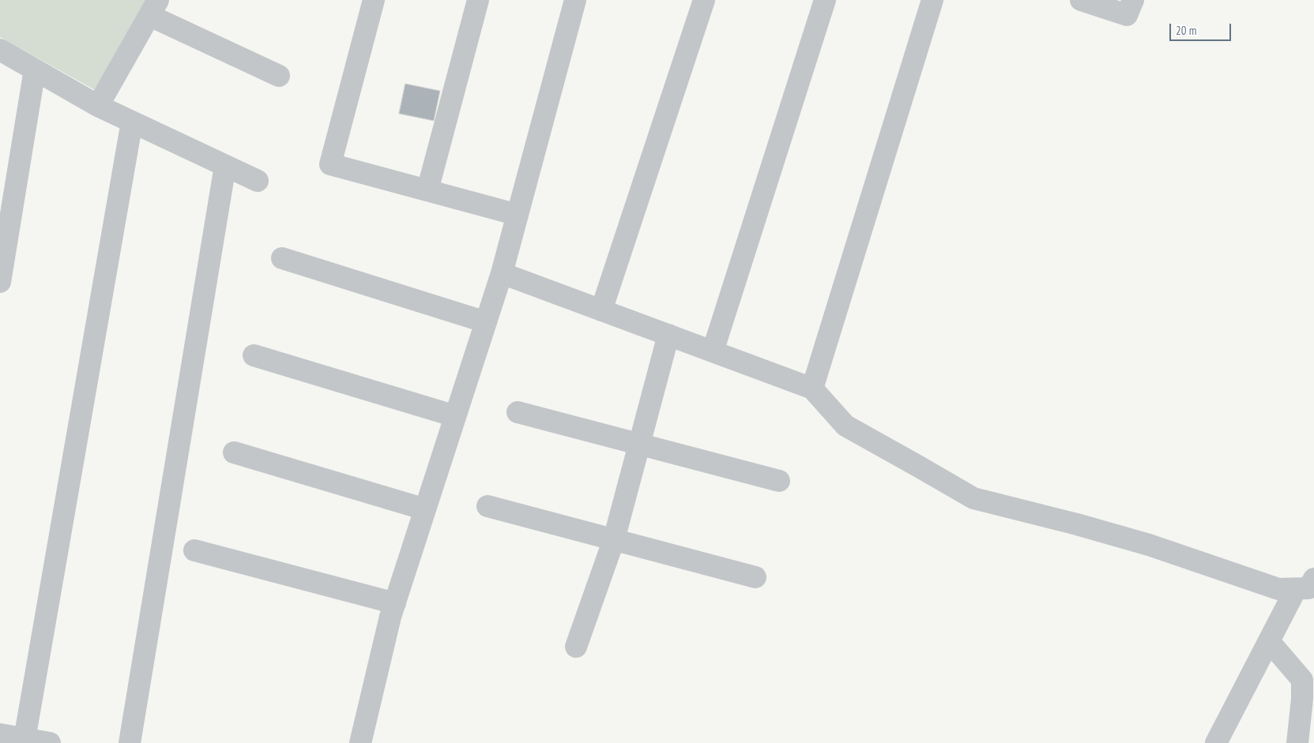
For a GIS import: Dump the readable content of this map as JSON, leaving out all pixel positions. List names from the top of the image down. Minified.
{"scale_bar":"20 m"}
